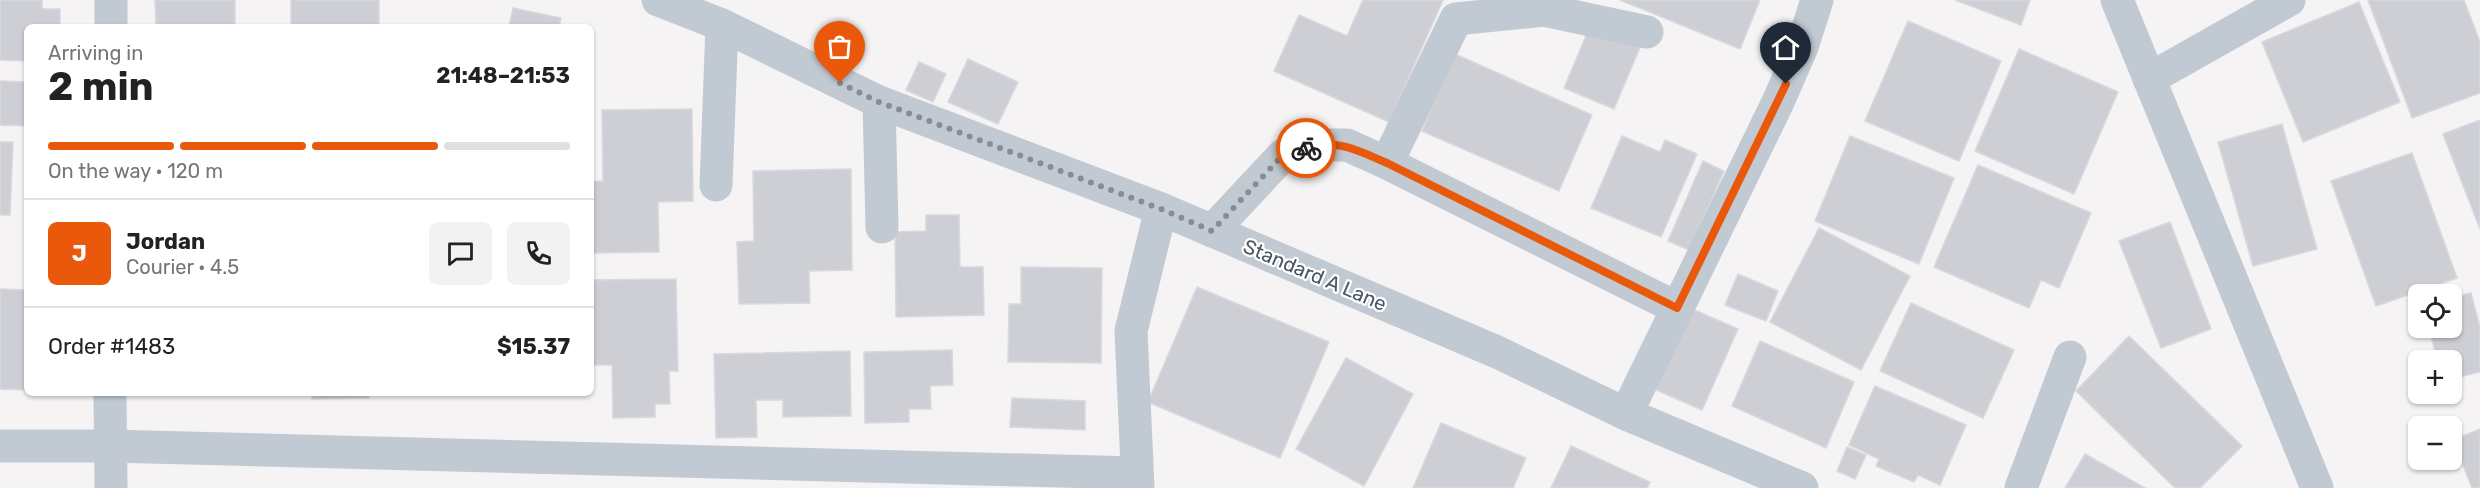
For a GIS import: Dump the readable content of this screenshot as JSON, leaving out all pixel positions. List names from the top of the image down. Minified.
{"streets":{"street":["Standard A Lane"]},"page":{"heading":["2 min","Arriving in","21:48–21:53"],"panel":["Jordan","Courier · 4.5","Order #1483","$15.37"],"bar":"On the way · 120 m","round":"J","map_buttons":["+","−"]}}
